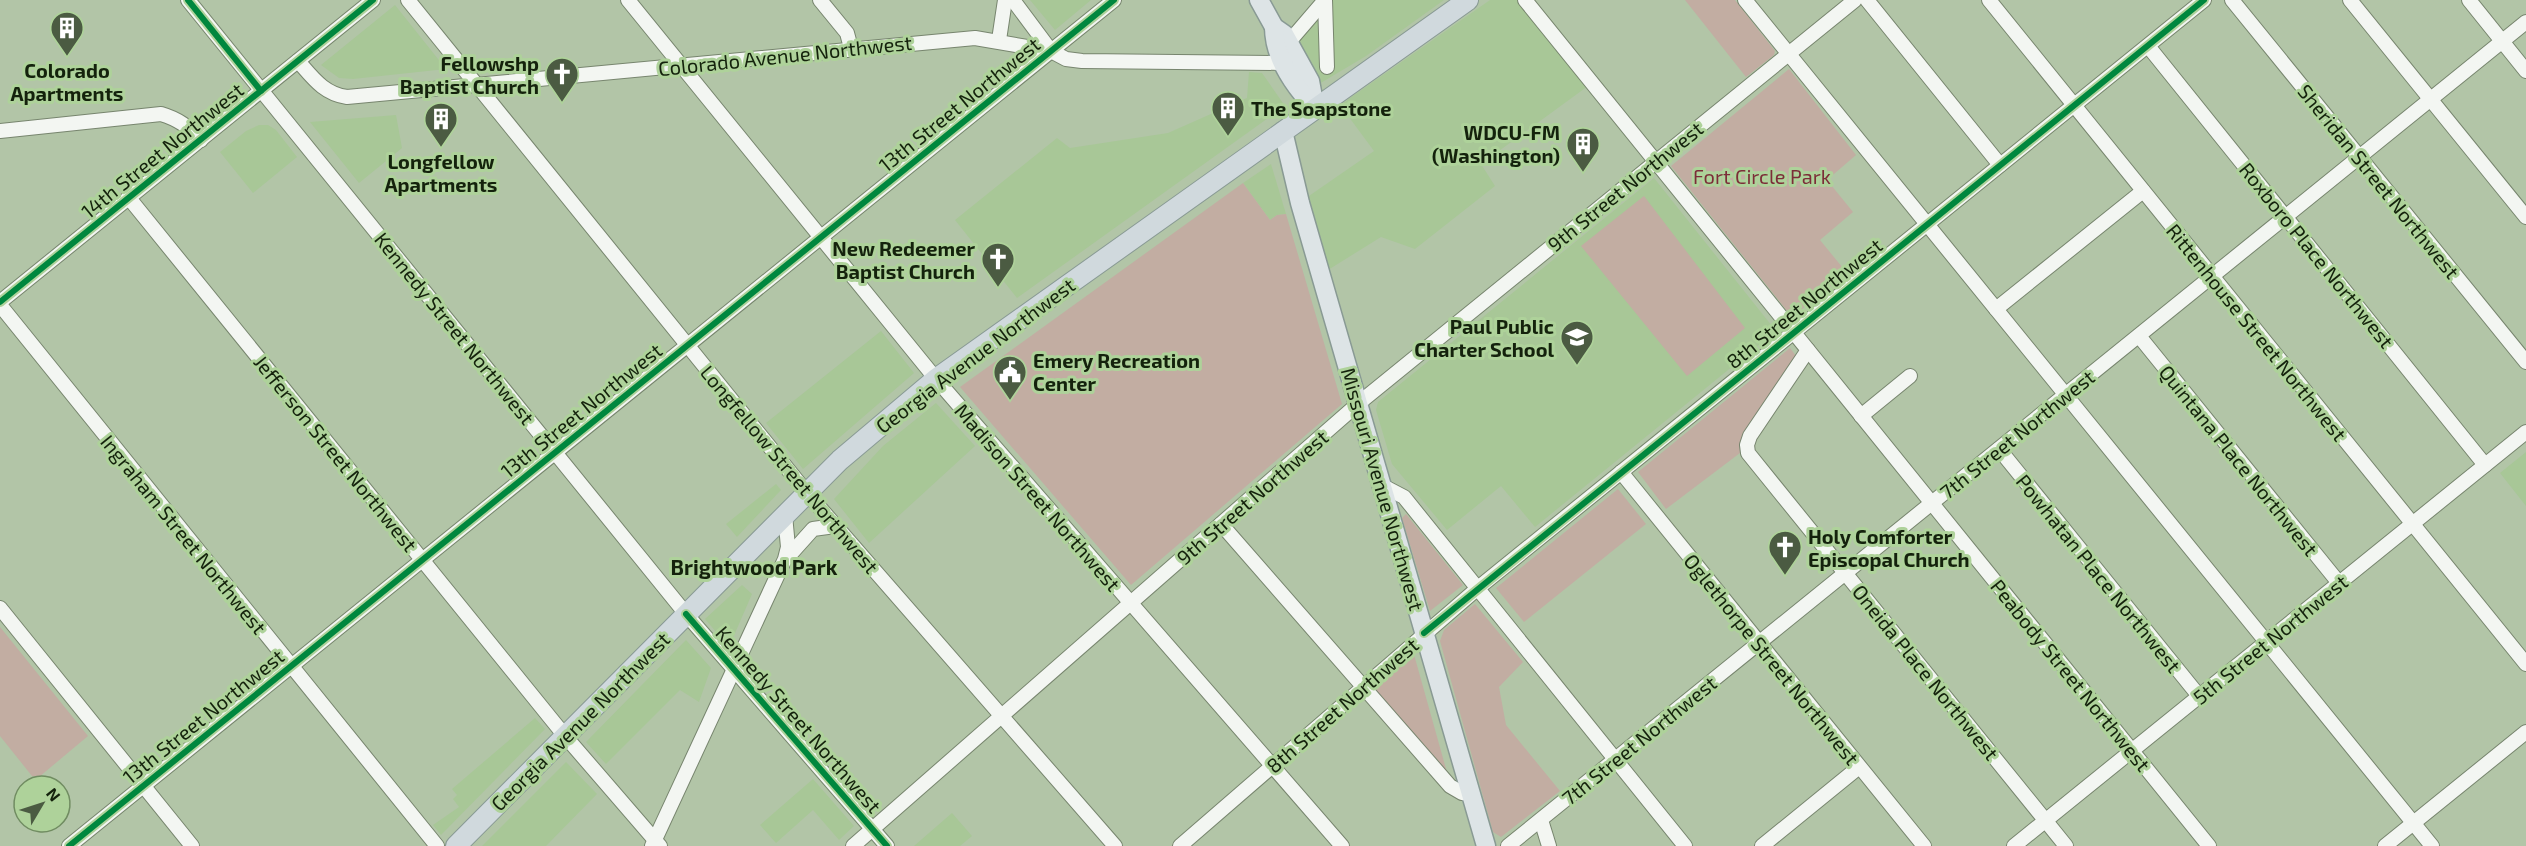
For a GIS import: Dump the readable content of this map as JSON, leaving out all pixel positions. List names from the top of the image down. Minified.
{"streets":{"highway":["Georgia Avenue Northwest"],"main road":["Missouri Avenue Northwest"],"street":["Colorado Avenue Northwest","13th Street Northwest","14th Street Northwest","Sheridan Street Northwest","9th Street Northwest","Roxboro Place Northwest","8th Street Northwest","Kennedy Street Northwest","Rittenhouse Street Northwest","7th Street Northwest","Jefferson Street Northwest","Quintana Place Northwest","Longfellow Street Northwest","Madison Street Northwest","Ingraham Street Northwest","Powhatan Place Northwest","5th Street Northwest","Oglethorpe Street Northwest","Oneida Place Northwest","Peabody Street Northwest"]},"crossings":[["Colorado Avenue Northwest","13th Street Northwest"],["Colorado Avenue Northwest","14th Street Northwest"],["Colorado Avenue Northwest","Longfellow Street Northwest"],["Colorado Avenue Northwest","Madison Street Northwest"],["13th Street Northwest","Kennedy Street Northwest"],["13th Street Northwest","Jefferson Street Northwest"],["13th Street Northwest","Longfellow Street Northwest"],["13th Street Northwest","Madison Street Northwest"],["13th Street Northwest","Ingraham Street Northwest"],["14th Street Northwest","Kennedy Street Northwest"],["14th Street Northwest","Jefferson Street Northwest"],["14th Street Northwest","Ingraham Street Northwest"],["Sheridan Street Northwest","7th Street Northwest"],["9th Street Northwest","Kennedy Street Northwest"],["9th Street Northwest","Longfellow Street Northwest"],["9th Street Northwest","Missouri Avenue Northwest"],["9th Street Northwest","Madison Street Northwest"],["9th Street Northwest","Peabody Street Northwest"],["Roxboro Place Northwest","8th Street Northwest"],["Roxboro Place Northwest","7th Street Northwest"],["Roxboro Place Northwest","5th Street Northwest"],["8th Street Northwest","Rittenhouse Street Northwest"],["8th Street Northwest","Missouri Avenue Northwest"],["8th Street Northwest","Madison Street Northwest"],["8th Street Northwest","Oglethorpe Street Northwest"],["8th Street Northwest","Peabody Street Northwest"],["Kennedy Street Northwest","Georgia Avenue Northwest"],["Rittenhouse Street Northwest","7th Street Northwest"],["Rittenhouse Street Northwest","5th Street Northwest"],["Georgia Avenue Northwest","Jefferson Street Northwest"],["Georgia Avenue Northwest","Longfellow Street Northwest"],["Georgia Avenue Northwest","Missouri Avenue Northwest"],["Georgia Avenue Northwest","Madison Street Northwest"],["7th Street Northwest","Quintana Place Northwest"],["7th Street Northwest","Powhatan Place Northwest"],["7th Street Northwest","Oglethorpe Street Northwest"],["7th Street Northwest","Oneida Place Northwest"],["7th Street Northwest","Peabody Street Northwest"],["Quintana Place Northwest","5th Street Northwest"],["Powhatan Place Northwest","5th Street Northwest"],["5th Street Northwest","Oneida Place Northwest"],["5th Street Northwest","Peabody Street Northwest"],["Oneida Place Northwest","Peabody Street Northwest"]],"districts":["Brightwood Park"],"parks":["Fort Circle Park"],"places":{"building":["Colorado Apartments","The Soapstone","Longfellow Apartments","WDCU-FM (Washington)"],"church":["Fellowshp Baptist Church","New Redeemer Baptist Church","Holy Comforter Episcopal Church"],"school or university":["Paul Public Charter School"],"public building":["Emery Recreation Center"]},"north":"top right"}
